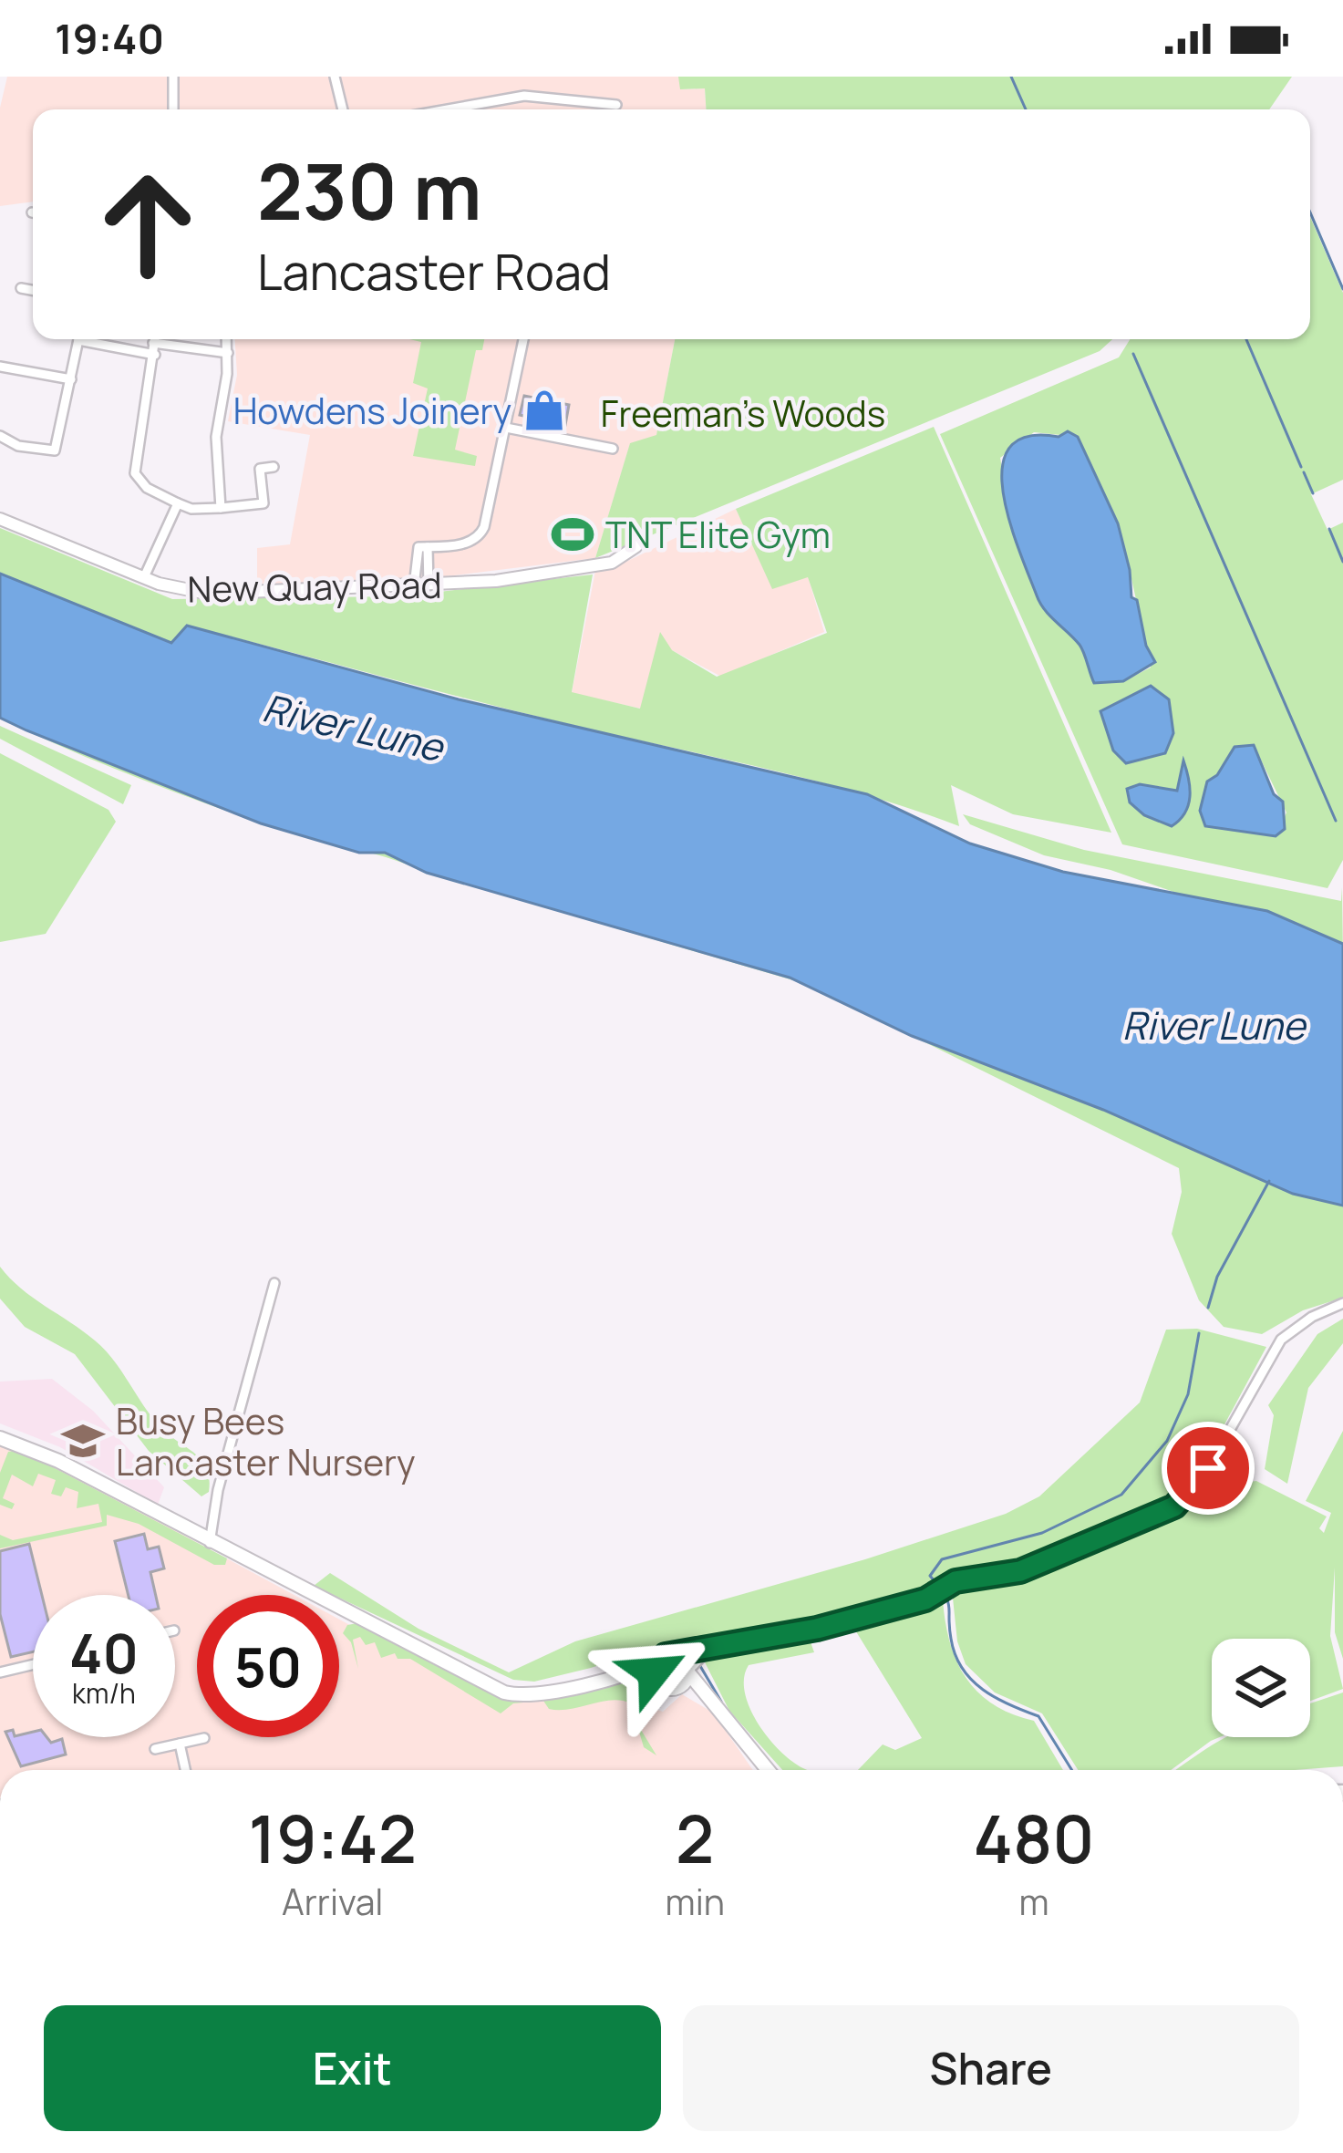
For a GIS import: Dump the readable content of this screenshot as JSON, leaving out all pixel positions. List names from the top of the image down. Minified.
{"streets":{"street":["New Quay Road"]},"water":["River Lune"],"parks":["Freeman's Woods"],"places":{"shop":["Howdens Joinery"],"sports":["TNT Elite Gym"],"school or university":["Busy Bees Lancaster Nursery"]},"page":{"status":"19:40","turn":["230 m","Lancaster Road"],"speed":"40 km/h","limit":"50","eta":["19:42","Arrival","2","min","480","m"],"buttons":["Exit","Share"]}}
